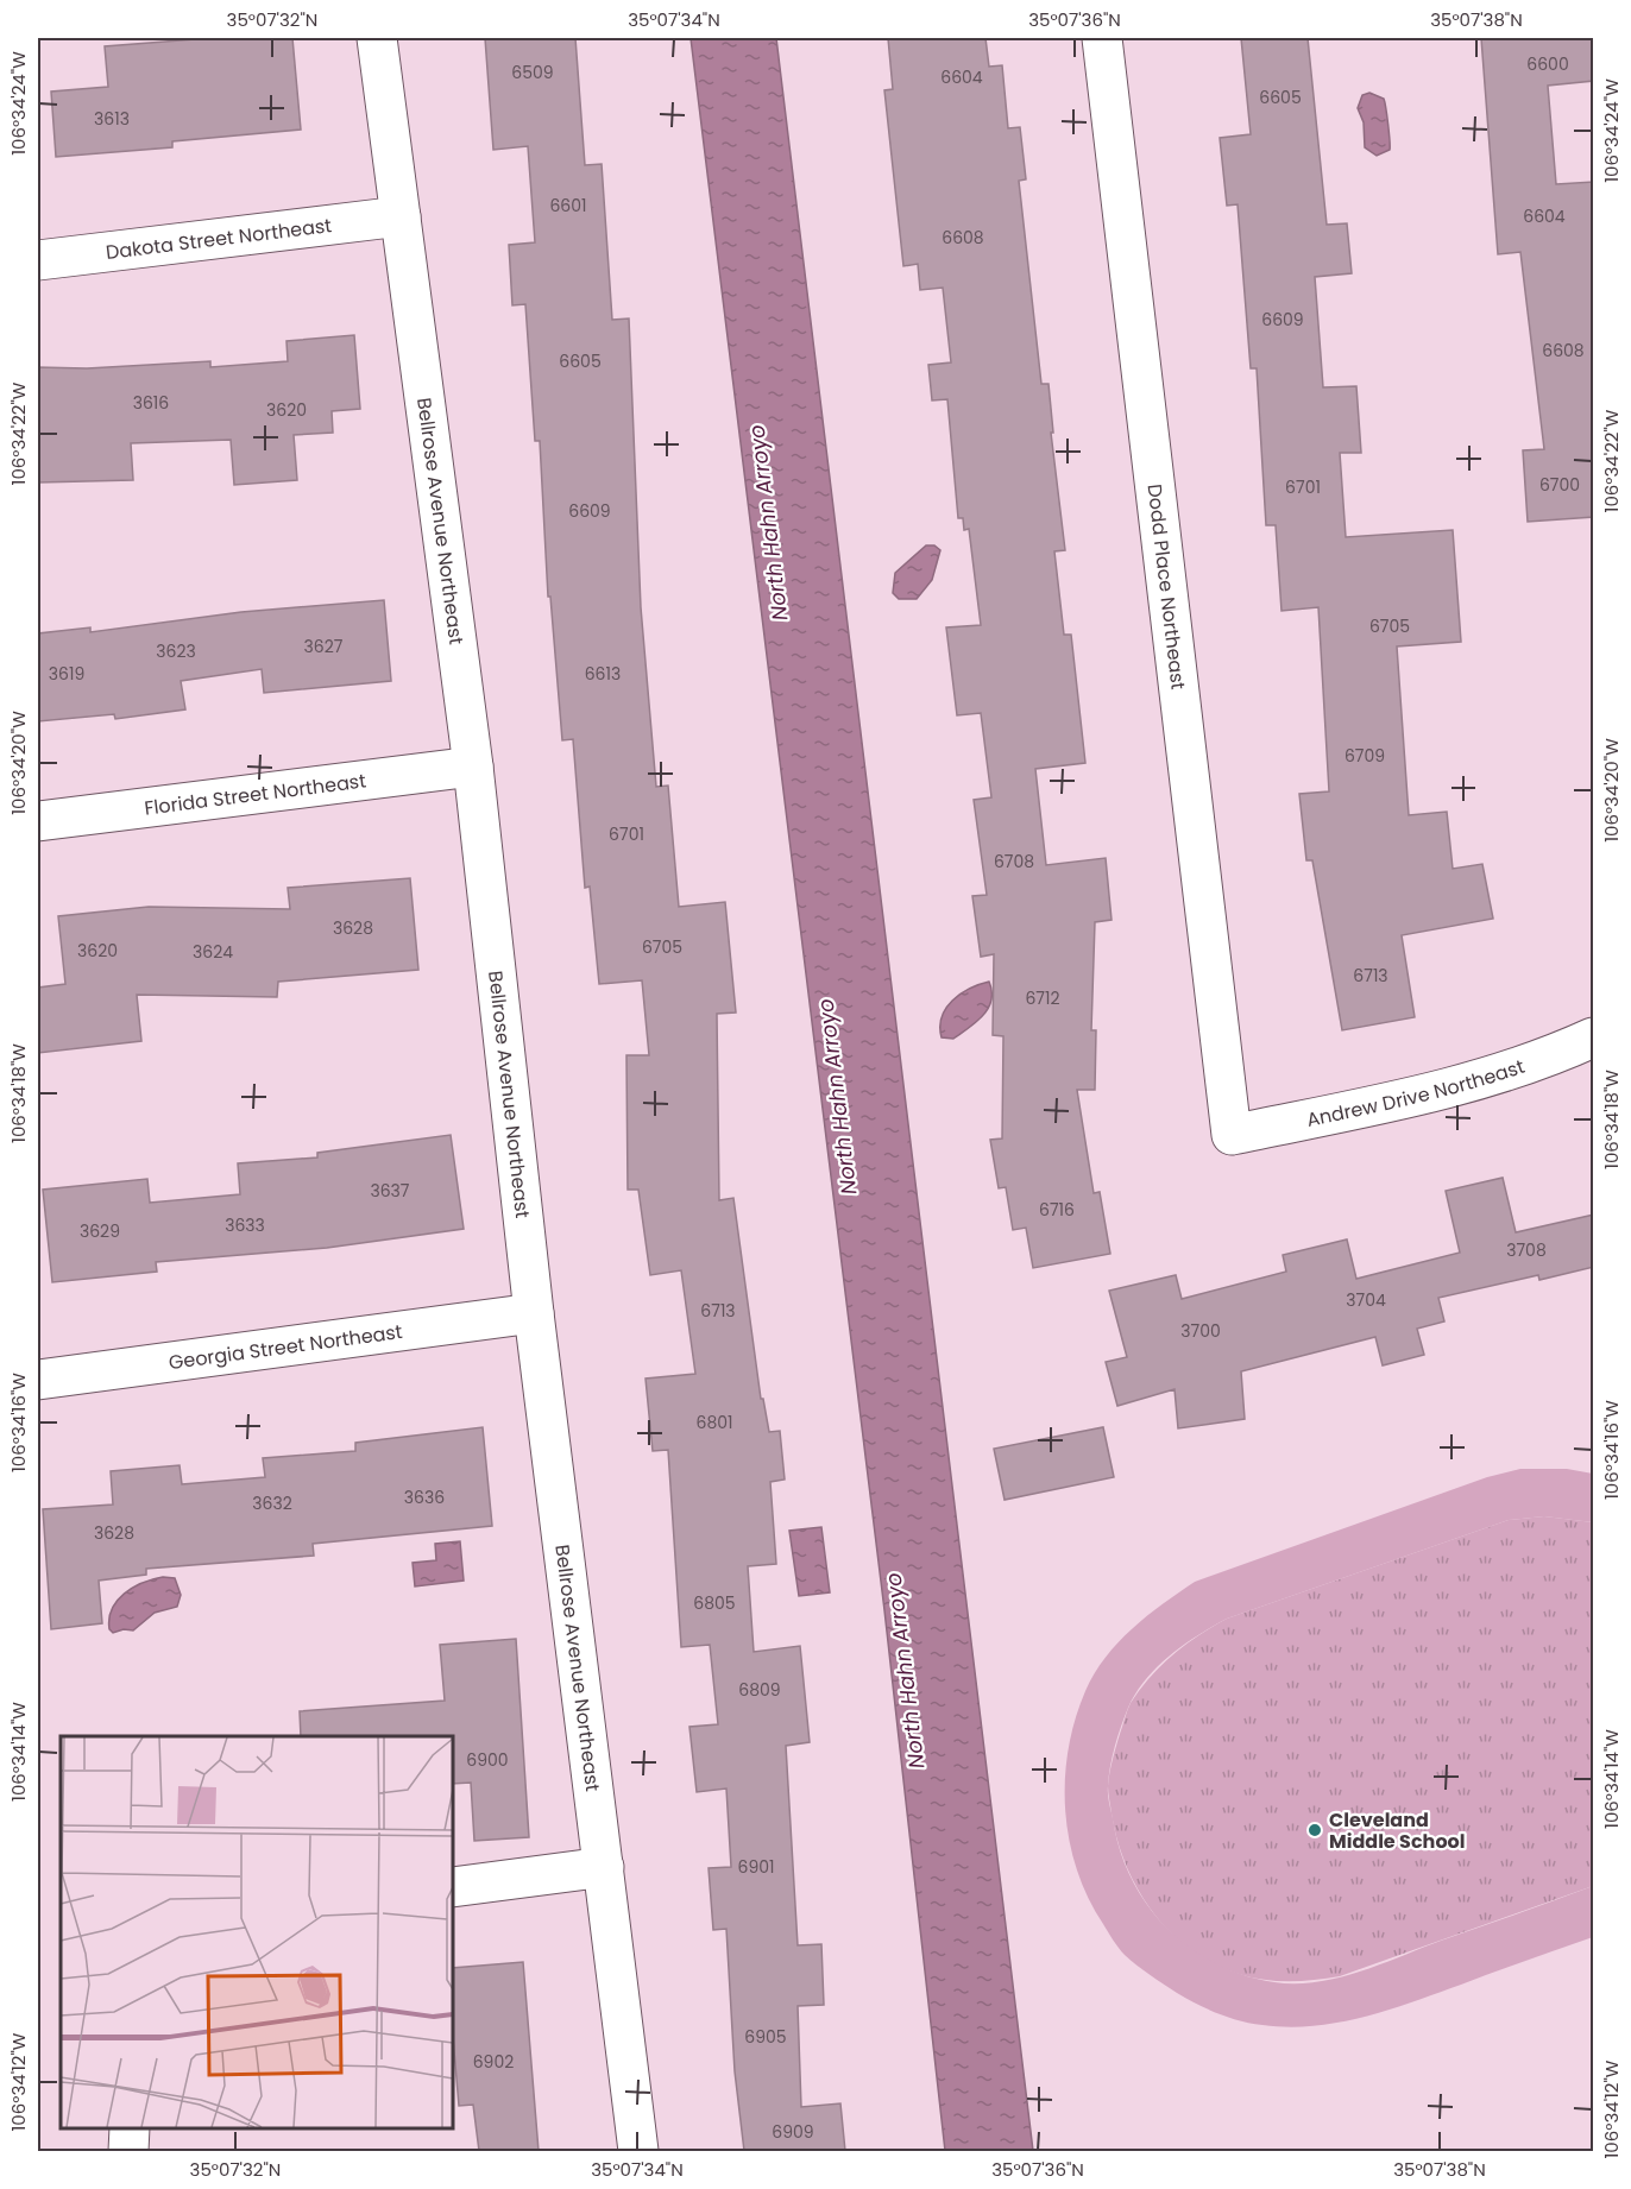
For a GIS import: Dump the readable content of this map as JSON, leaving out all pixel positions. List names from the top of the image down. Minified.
{"streets":{"street":["Dakota Street Northeast","Bellrose Avenue Northeast","Dodd Place Northeast","Florida Street Northeast","Andrew Drive Northeast","Georgia Street Northeast"]},"crossings":[["Dakota Street Northeast","Bellrose Avenue Northeast"],["Bellrose Avenue Northeast","Florida Street Northeast"],["Bellrose Avenue Northeast","Georgia Street Northeast"],["Dodd Place Northeast","Andrew Drive Northeast"]],"water":["North Hahn Arroyo"],"places":["Cleveland Middle School"],"house_numbers":["6600","6509","6604","6605","3613","6601","6604","6608","6609","6608","6605","3616","3620","6700","6701","6609","6705","3627","3623","3619","6613","6709","6701","6708","3628","6705","3620","3624","6713","6712","3637","6716","3633","3629","3708","3704","6713","3700","6801","3636","3632","3628","6805","6809","6900","6901","6905","6902","6909"],"coordinates":["35°07'32\"N","35°07'34\"N","35°07'36\"N","35°07'38\"N","106°34'24\"W","106°34'22\"W","106°34'20\"W","106°34'18\"W","106°34'16\"W","106°34'14\"W","106°34'12\"W"]}
